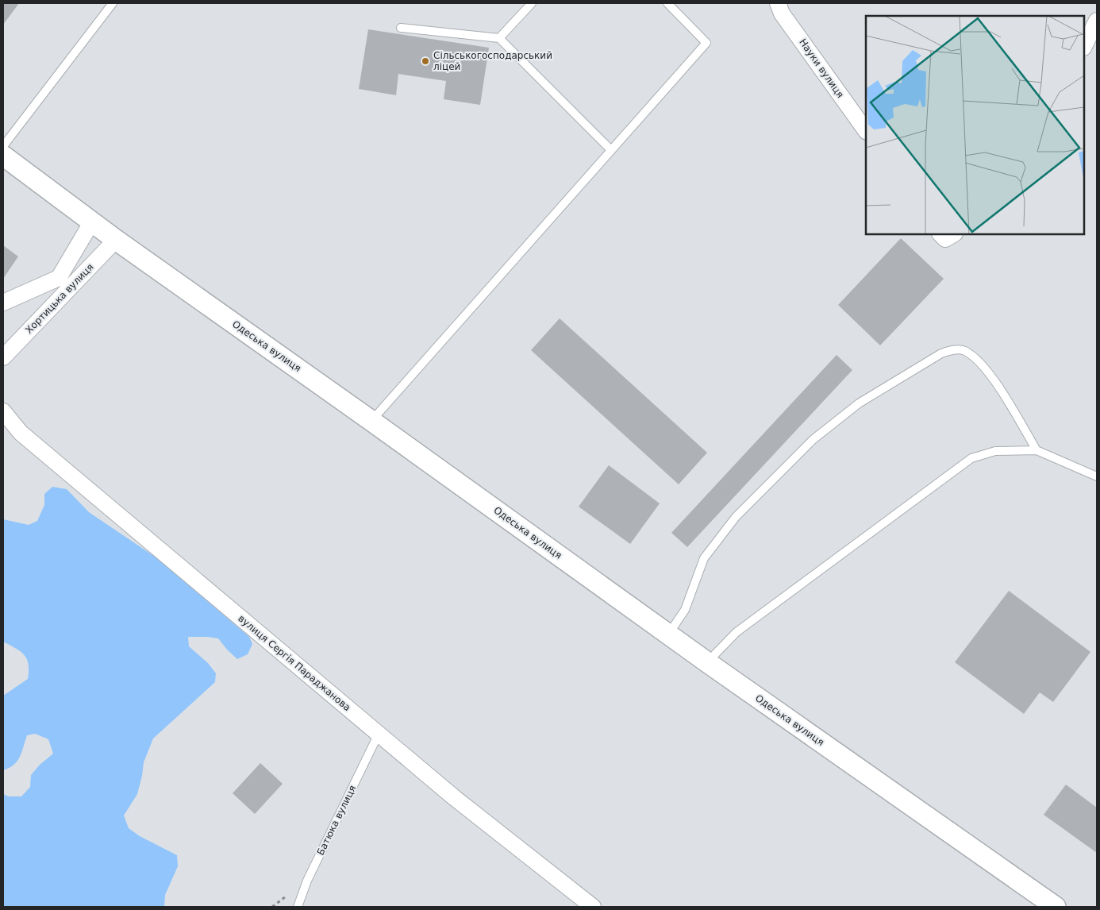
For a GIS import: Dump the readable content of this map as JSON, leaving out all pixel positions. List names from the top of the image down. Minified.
{"streets":{"street":["Науки вулиця","Хортицька вулиця","Одеська вулиця","вулиця Сергія Параджанова"],"lane":["Батюка вулиця"]},"crossings":[["Хортицька вулиця","Одеська вулиця"],["вулиця Сергія Параджанова","Батюка вулиця"]],"places":["Сільськогосподарський ліцей"]}
